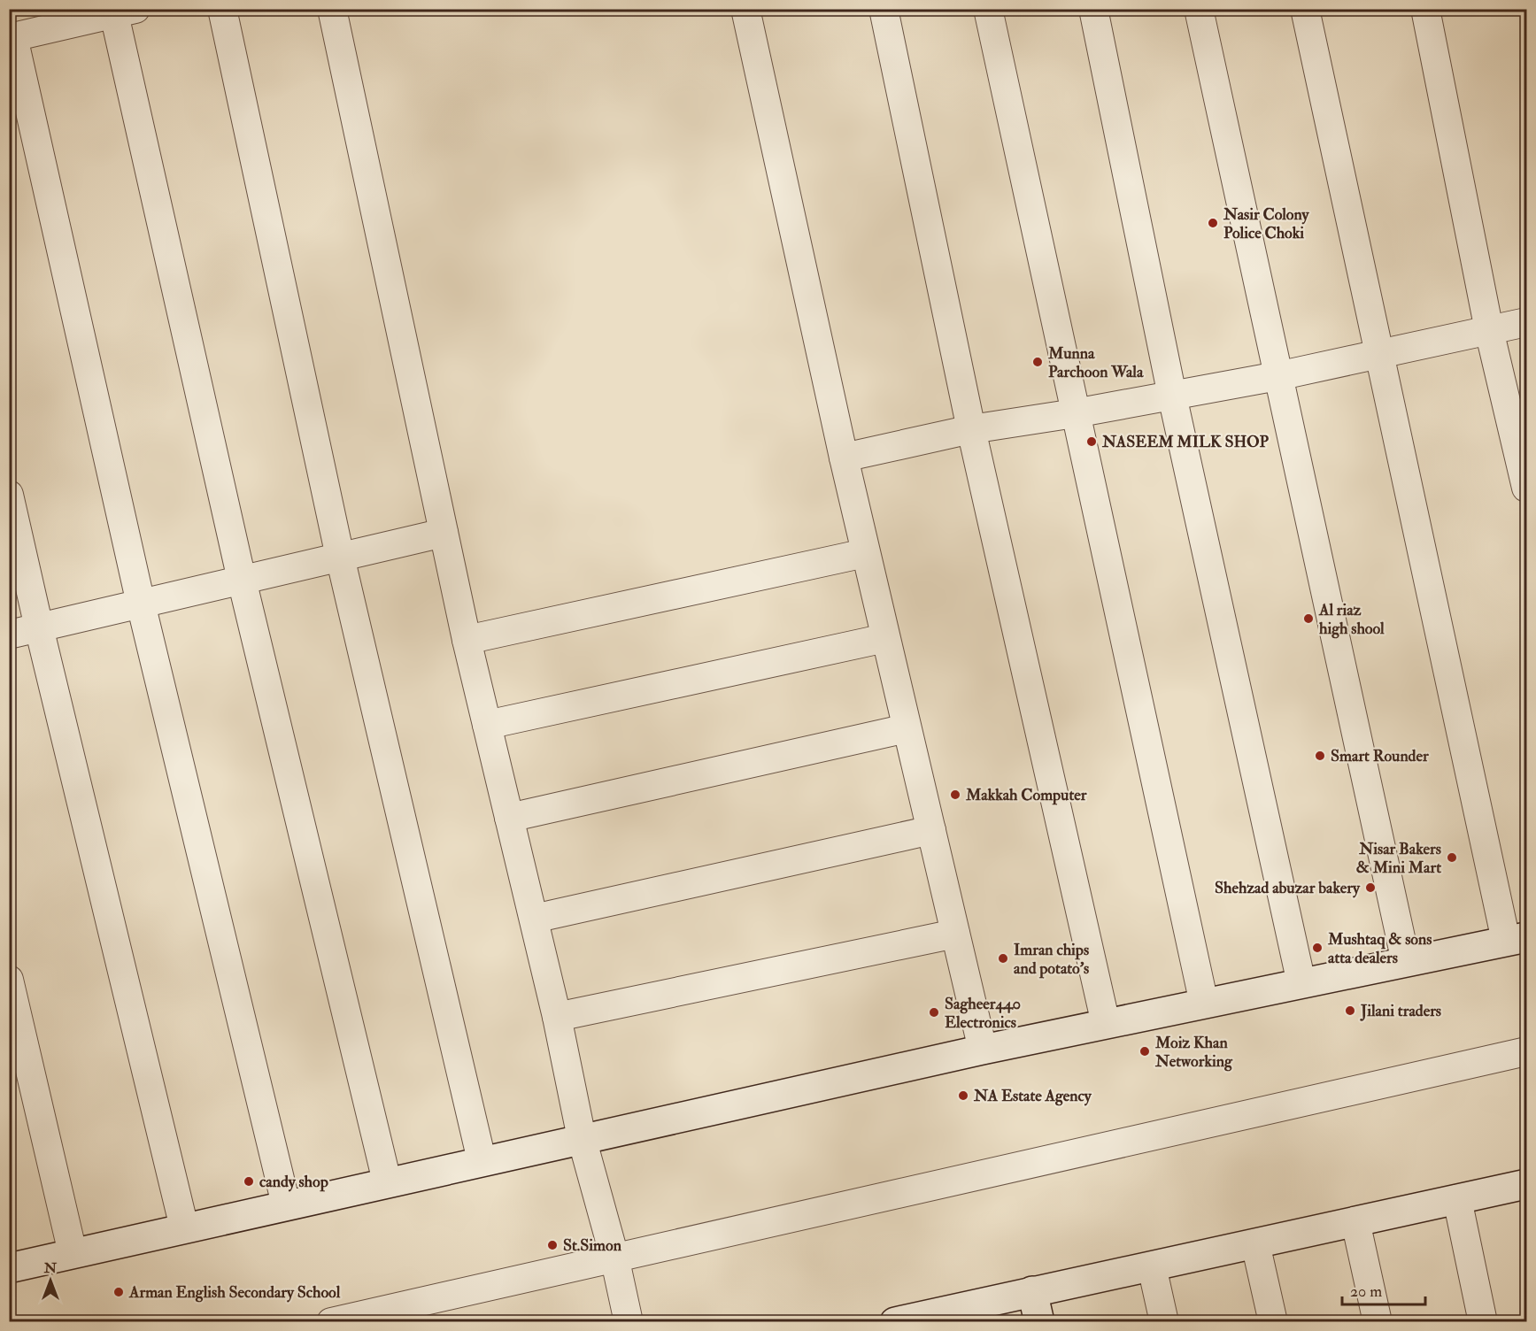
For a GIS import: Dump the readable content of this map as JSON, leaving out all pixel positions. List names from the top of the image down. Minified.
{"places":["Nasir Colony Police Choki","Munna Parchoon Wala","NASEEM MILK SHOP","Al riaz high shool","Smart Rounder","Makkah Computer","Nisar Bakers & Mini Mart","Shehzad abuzar bakery","Mushtaq & sons atta dealers","Imran chips and potato's","Jilani traders","Sagheer440 Electronics","Moiz Khan Networking","NA Estate Agency","candy shop","St.Simon","Arman English Secondary School"],"scale_bar":"20 m","north":"top"}
